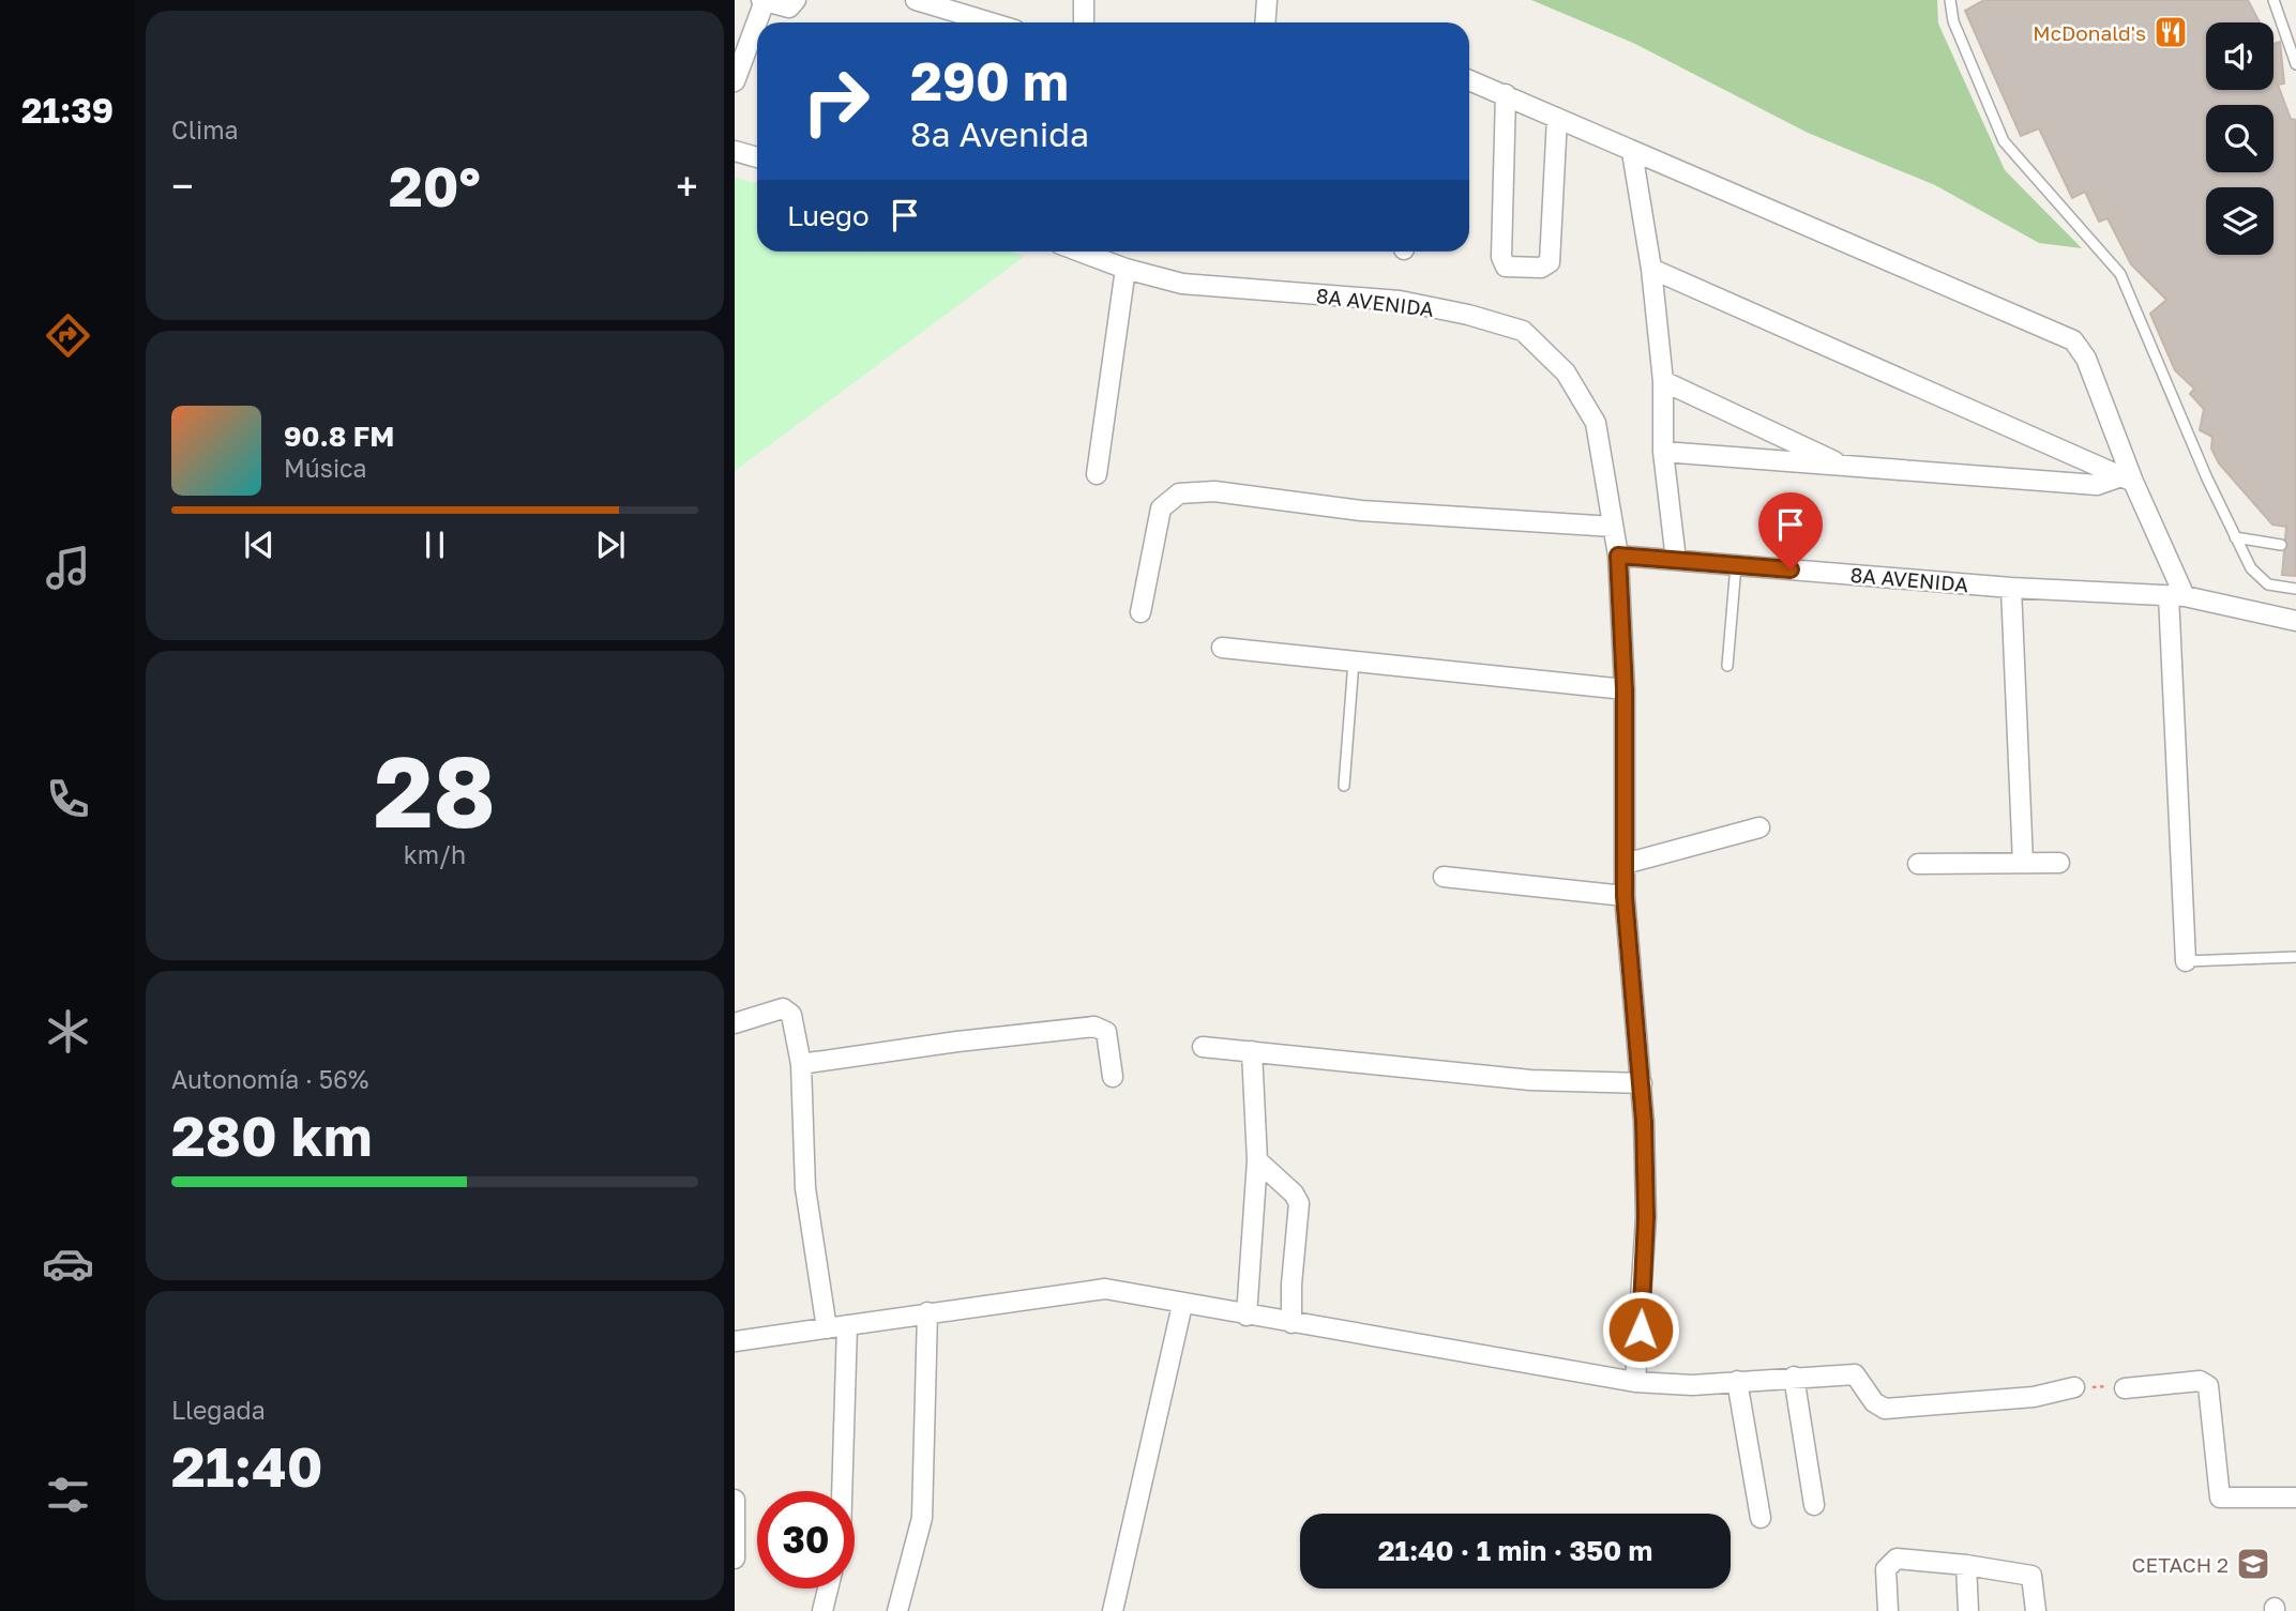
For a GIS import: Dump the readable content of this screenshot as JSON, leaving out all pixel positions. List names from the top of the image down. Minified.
{"streets":{"street":["8A AVENIDA"]},"places":{"restaurant":["McDonald's"],"school or university":["CETACH 2"]},"page":{"tabs":"21:39","tile":["Clima",["28","km/h"],["Autonomía · 56%","280 km"],["Llegada","21:40"]],"turn":["290 m","8a Avenida"],"heat":["−","20°","+"],"then":"Luego","song":["90.8 FM","Música"],"limit":"30","trip":"21:40 · 1 min · 350 m"}}
